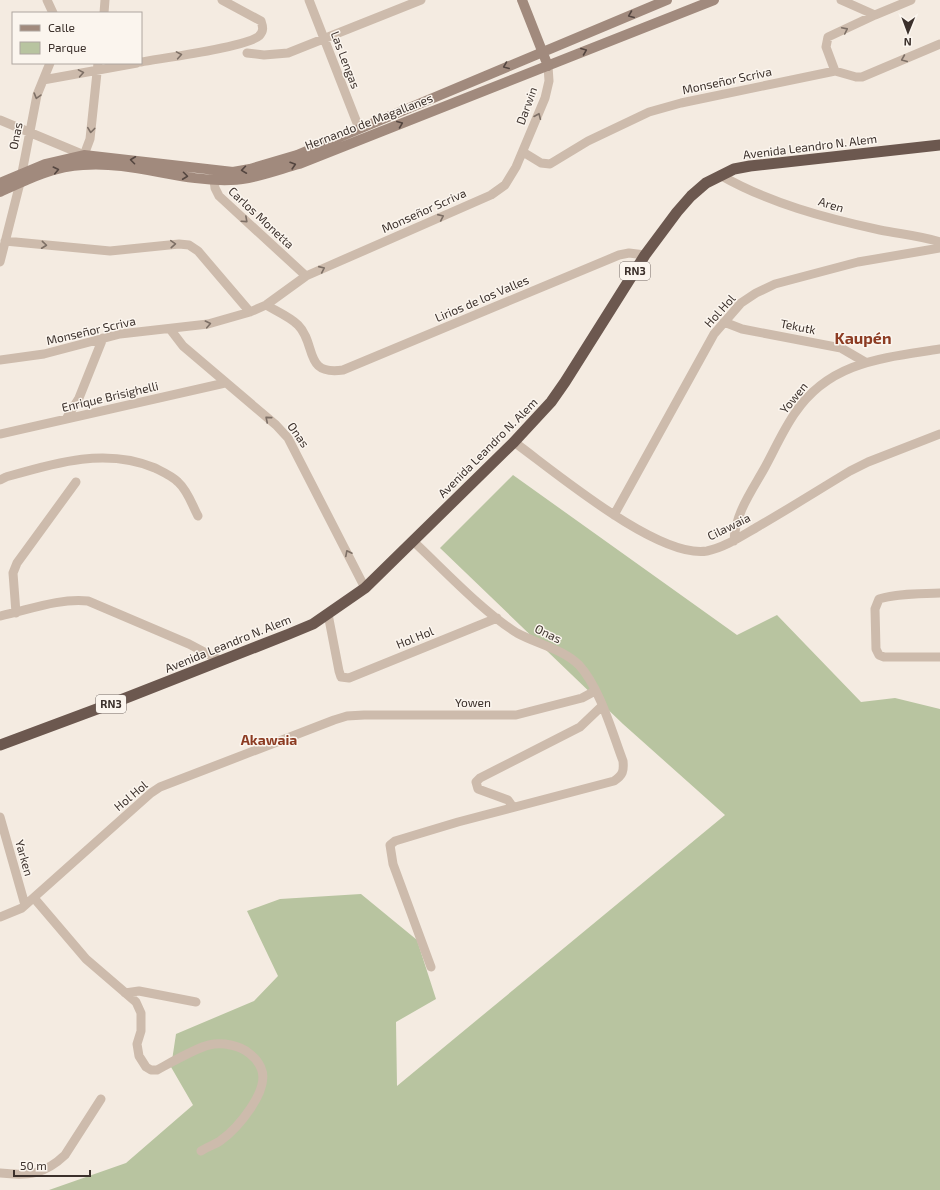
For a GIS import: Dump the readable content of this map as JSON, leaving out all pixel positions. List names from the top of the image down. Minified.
{"streets":{"highway":["Avenida Leandro N. Alem","RN3"],"main road":["Darwin","Hernando de Magallanes"],"street":["Las Lengas","Monseñor Scriva","Onas","Aren","Carlos Monetta","Lirios de los Valles","Hol Hol","Tekutk","Enrique Brisighelli","Yowen","Cilawaia","Yarken"]},"crossings":[["Las Lengas","Hernando de Magallanes"],["Monseñor Scriva","Darwin"],["Monseñor Scriva","Onas"],["Monseñor Scriva","Carlos Monetta"],["Monseñor Scriva","Lirios de los Valles"],["Darwin","Hernando de Magallanes"],["Hernando de Magallanes","Onas"],["Hernando de Magallanes","Carlos Monetta"],["Onas","Avenida Leandro N. Alem"],["Onas","Hol Hol"],["Onas","Enrique Brisighelli"],["Onas","Yowen"],["Avenida Leandro N. Alem","Aren"],["Avenida Leandro N. Alem","Lirios de los Valles"],["Avenida Leandro N. Alem","Hol Hol"],["Avenida Leandro N. Alem","Cilawaia"],["Hol Hol","Tekutk"],["Hol Hol","Yowen"],["Hol Hol","Cilawaia"],["Hol Hol","Yarken"],["Tekutk","Yowen"],["Yowen","Cilawaia"]],"one_way":["Monseñor Scriva","Darwin","Carlos Monetta"],"districts":["Kaupén","Akawaia"],"legend":["Calle","Parque"],"scale_bar":"50 m","north":"bottom"}
